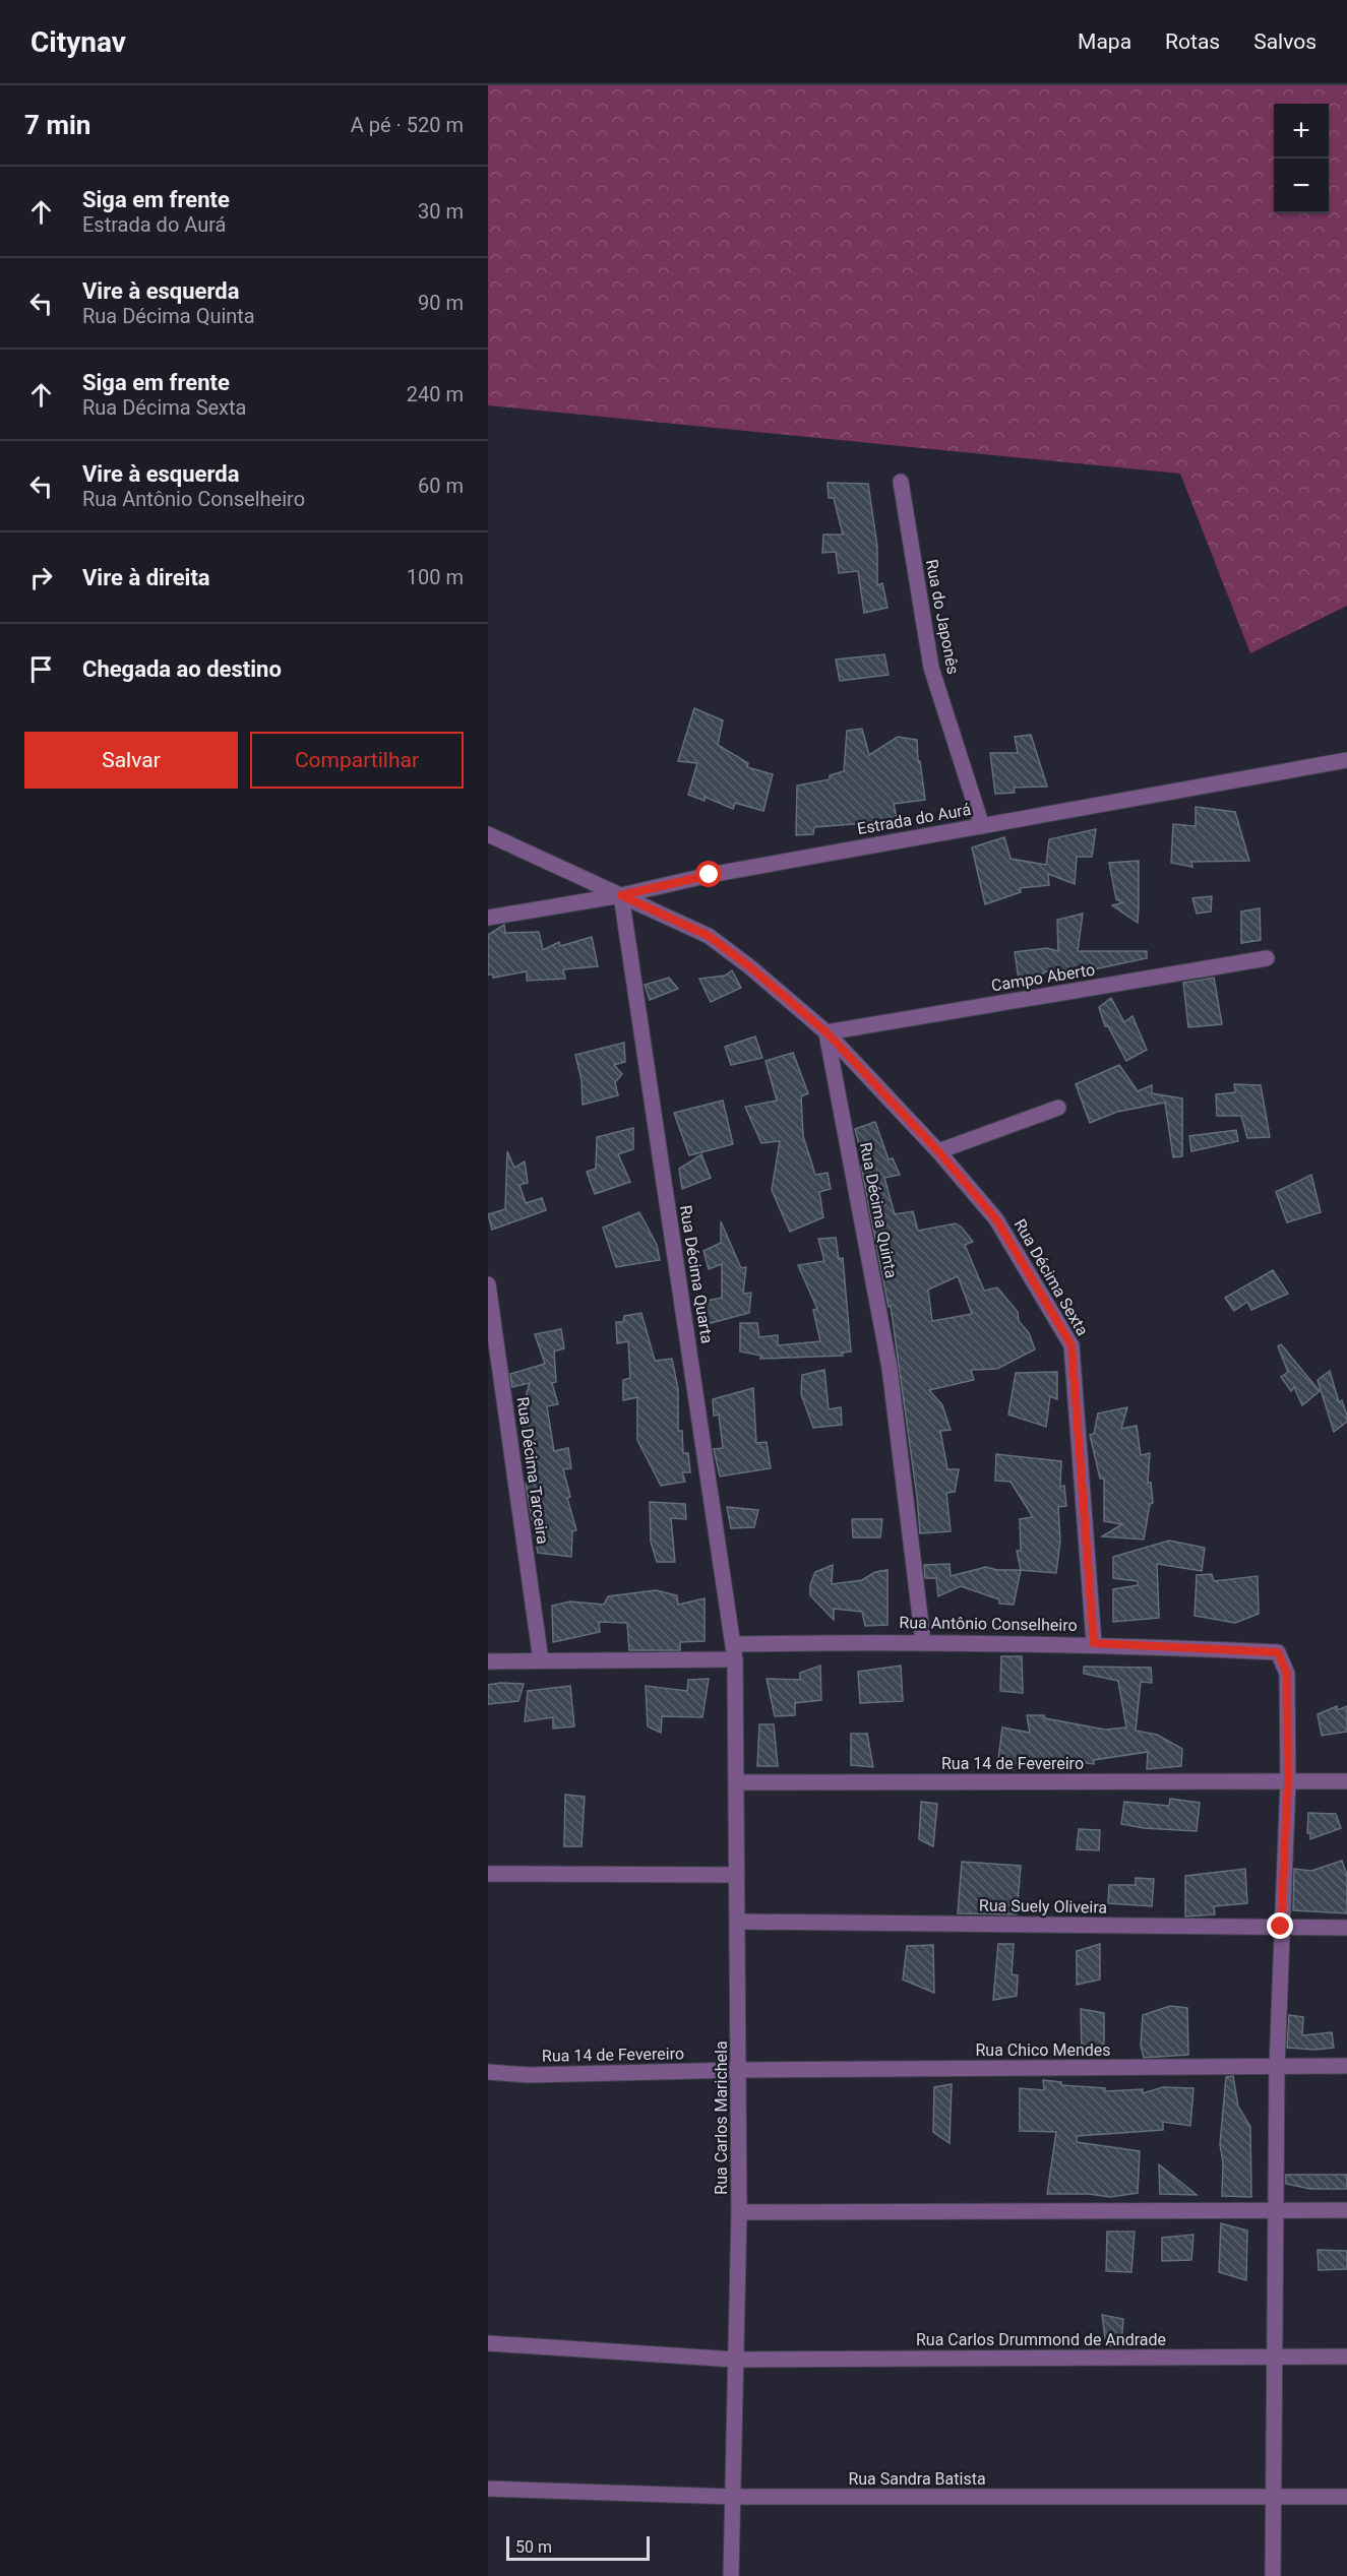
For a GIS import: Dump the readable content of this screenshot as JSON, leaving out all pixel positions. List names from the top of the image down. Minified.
{"streets":{"street":["Rua do Japonês","Estrada do Aurá","Campo Aberto","Rua Décima Quinta","Rua Décima Quarta","Rua Décima Sexta","Rua Décima Tarceira","Rua Antônio Conselheiro","Rua 14 de Fevereiro","Rua Suely Oliveira","Rua Chico Mendes","Rua Carlos Marichela","Rua Carlos Drummond de Andrade","Rua Sandra Batista"]},"crossings":[["Rua do Japonês","Estrada do Aurá"],["Estrada do Aurá","Rua Décima Quarta"],["Campo Aberto","Rua Décima Quinta"],["Campo Aberto","Rua Décima Sexta"],["Rua Décima Quinta","Rua Décima Sexta"],["Rua Décima Quinta","Rua Antônio Conselheiro"],["Rua Décima Quarta","Rua Antônio Conselheiro"],["Rua Décima Quarta","Rua Carlos Marichela"],["Rua Décima Sexta","Rua Antônio Conselheiro"],["Rua Décima Tarceira","Rua Antônio Conselheiro"],["Rua Antônio Conselheiro","Rua 14 de Fevereiro"],["Rua Antônio Conselheiro","Rua Carlos Marichela"],["Rua 14 de Fevereiro","Rua Chico Mendes"],["Rua 14 de Fevereiro","Rua Carlos Marichela"],["Rua Suely Oliveira","Rua Carlos Marichela"],["Rua Chico Mendes","Rua Carlos Marichela"],["Rua Carlos Marichela","Rua Carlos Drummond de Andrade"],["Rua Carlos Marichela","Rua Sandra Batista"]],"scale_bar":"50 m","page":{"header":"Citynav","nav":["Mapa","Rotas","Salvos"],"heading":["7 min","A pé · 520 m"],"map_buttons":["+","−"],"list":[["Siga em frente","Estrada do Aurá","30 m"],["Vire à esquerda","Rua Décima Quinta","90 m"],["Siga em frente","Rua Décima Sexta","240 m"],["Vire à esquerda","Rua Antônio Conselheiro","60 m"],["Vire à direita","100 m"],"Chegada ao destino"],"buttons":["Salvar","Compartilhar"],"scale":"50 m"}}
